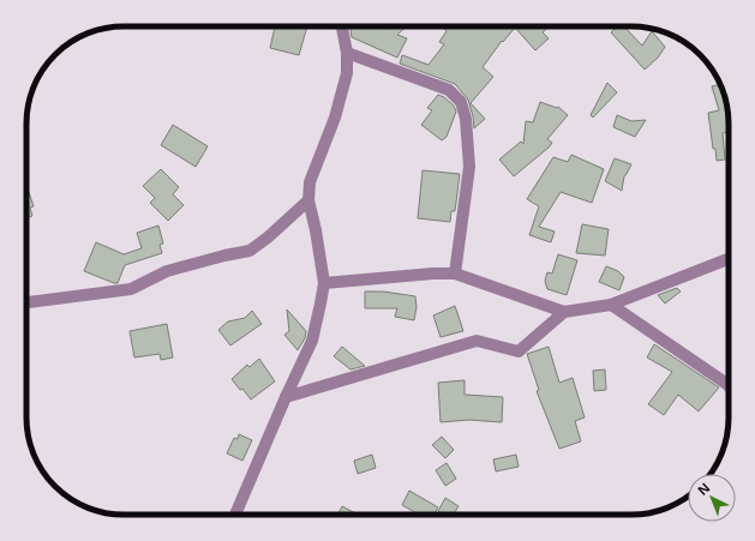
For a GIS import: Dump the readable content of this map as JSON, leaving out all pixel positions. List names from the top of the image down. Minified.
{"north":"top left"}
